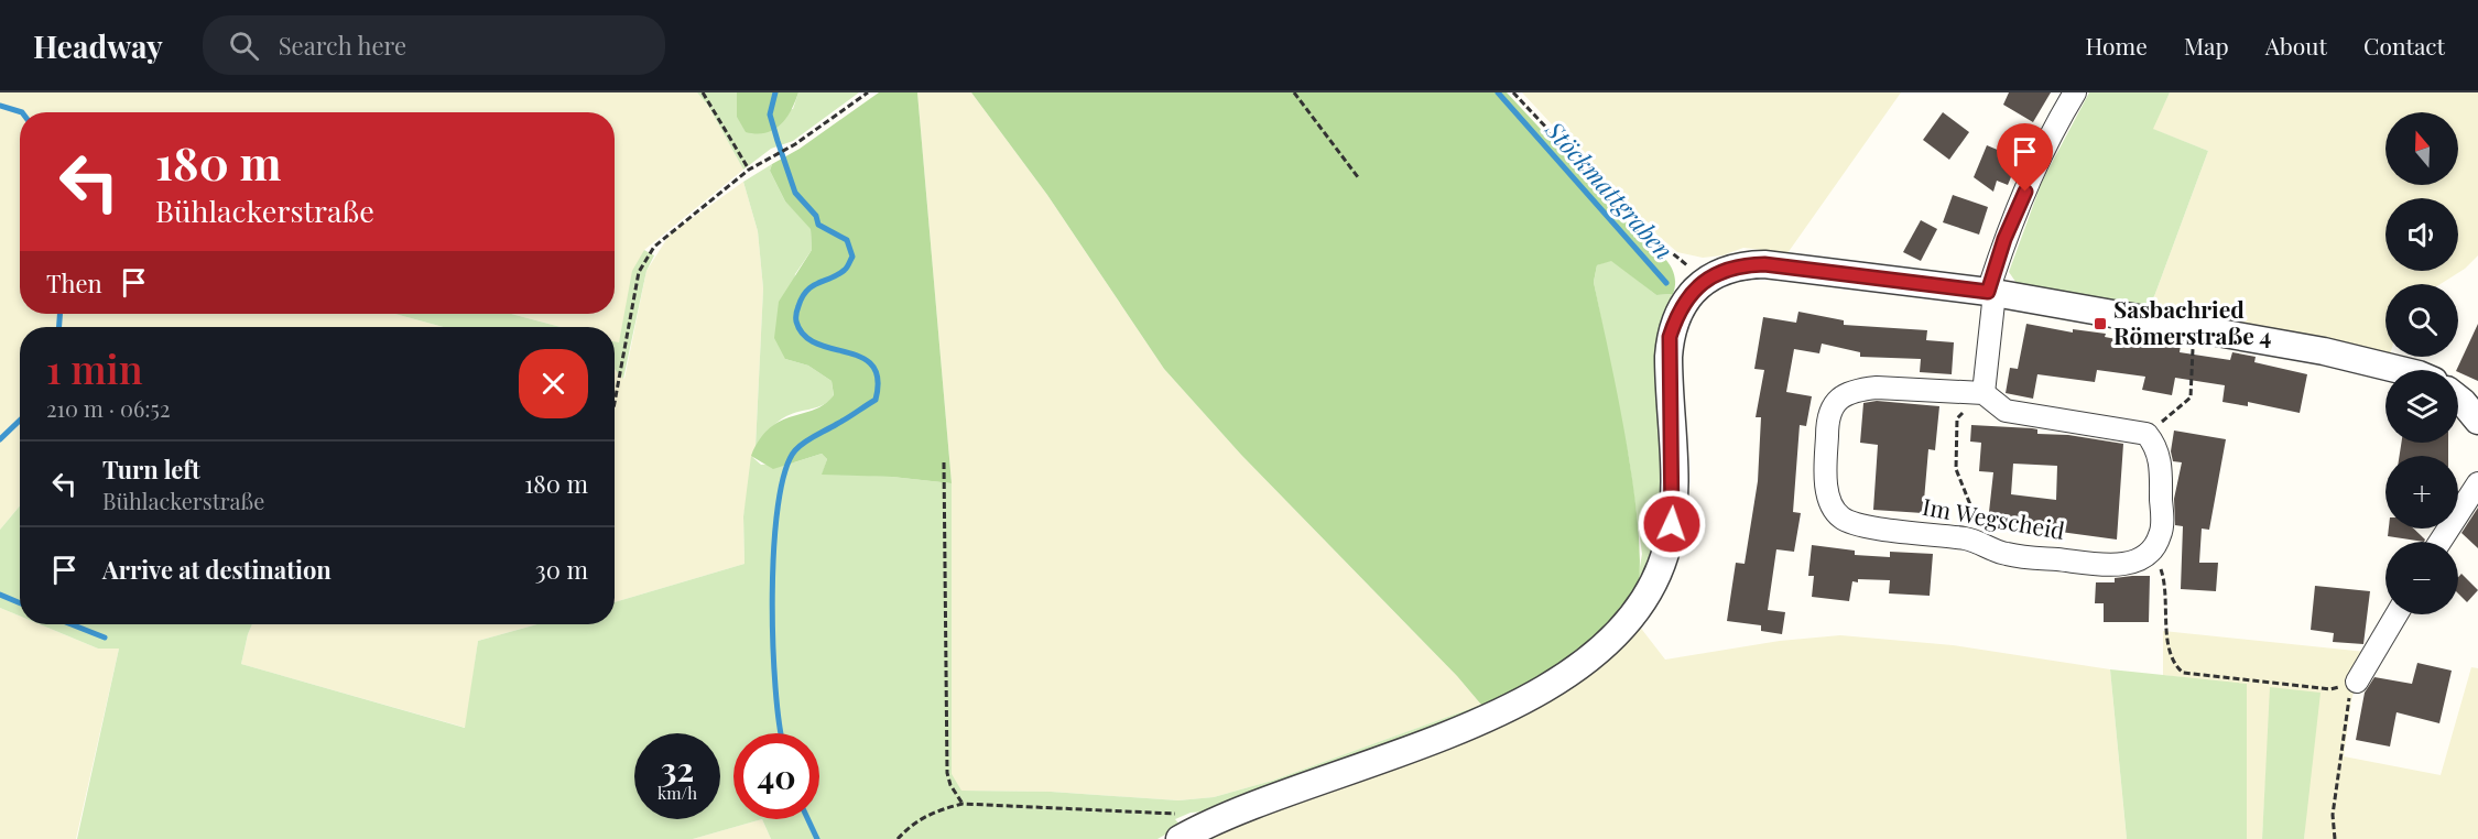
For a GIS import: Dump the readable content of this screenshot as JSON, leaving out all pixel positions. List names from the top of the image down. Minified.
{"streets":{"street":["Im Wegscheid"]},"water":["Stöckmattgraben"],"places":{"transit":["Sasbachried Römerstraße 4"]},"north":"top","page":{"header":"Headway","search":"Search here","nav":["Home","Map","About","Contact"],"map_buttons":["+","−"],"turn":["180 m","Bühlackerstraße"],"then":"Then","heading":["1 min","210 m · 06:52"],"list":[{"name":"Turn left","note":"Bühlackerstraße","value":"180 m"},{"name":"Arrive at destination","value":"30 m"}],"speed":"32 km/h","limit":"40"}}
